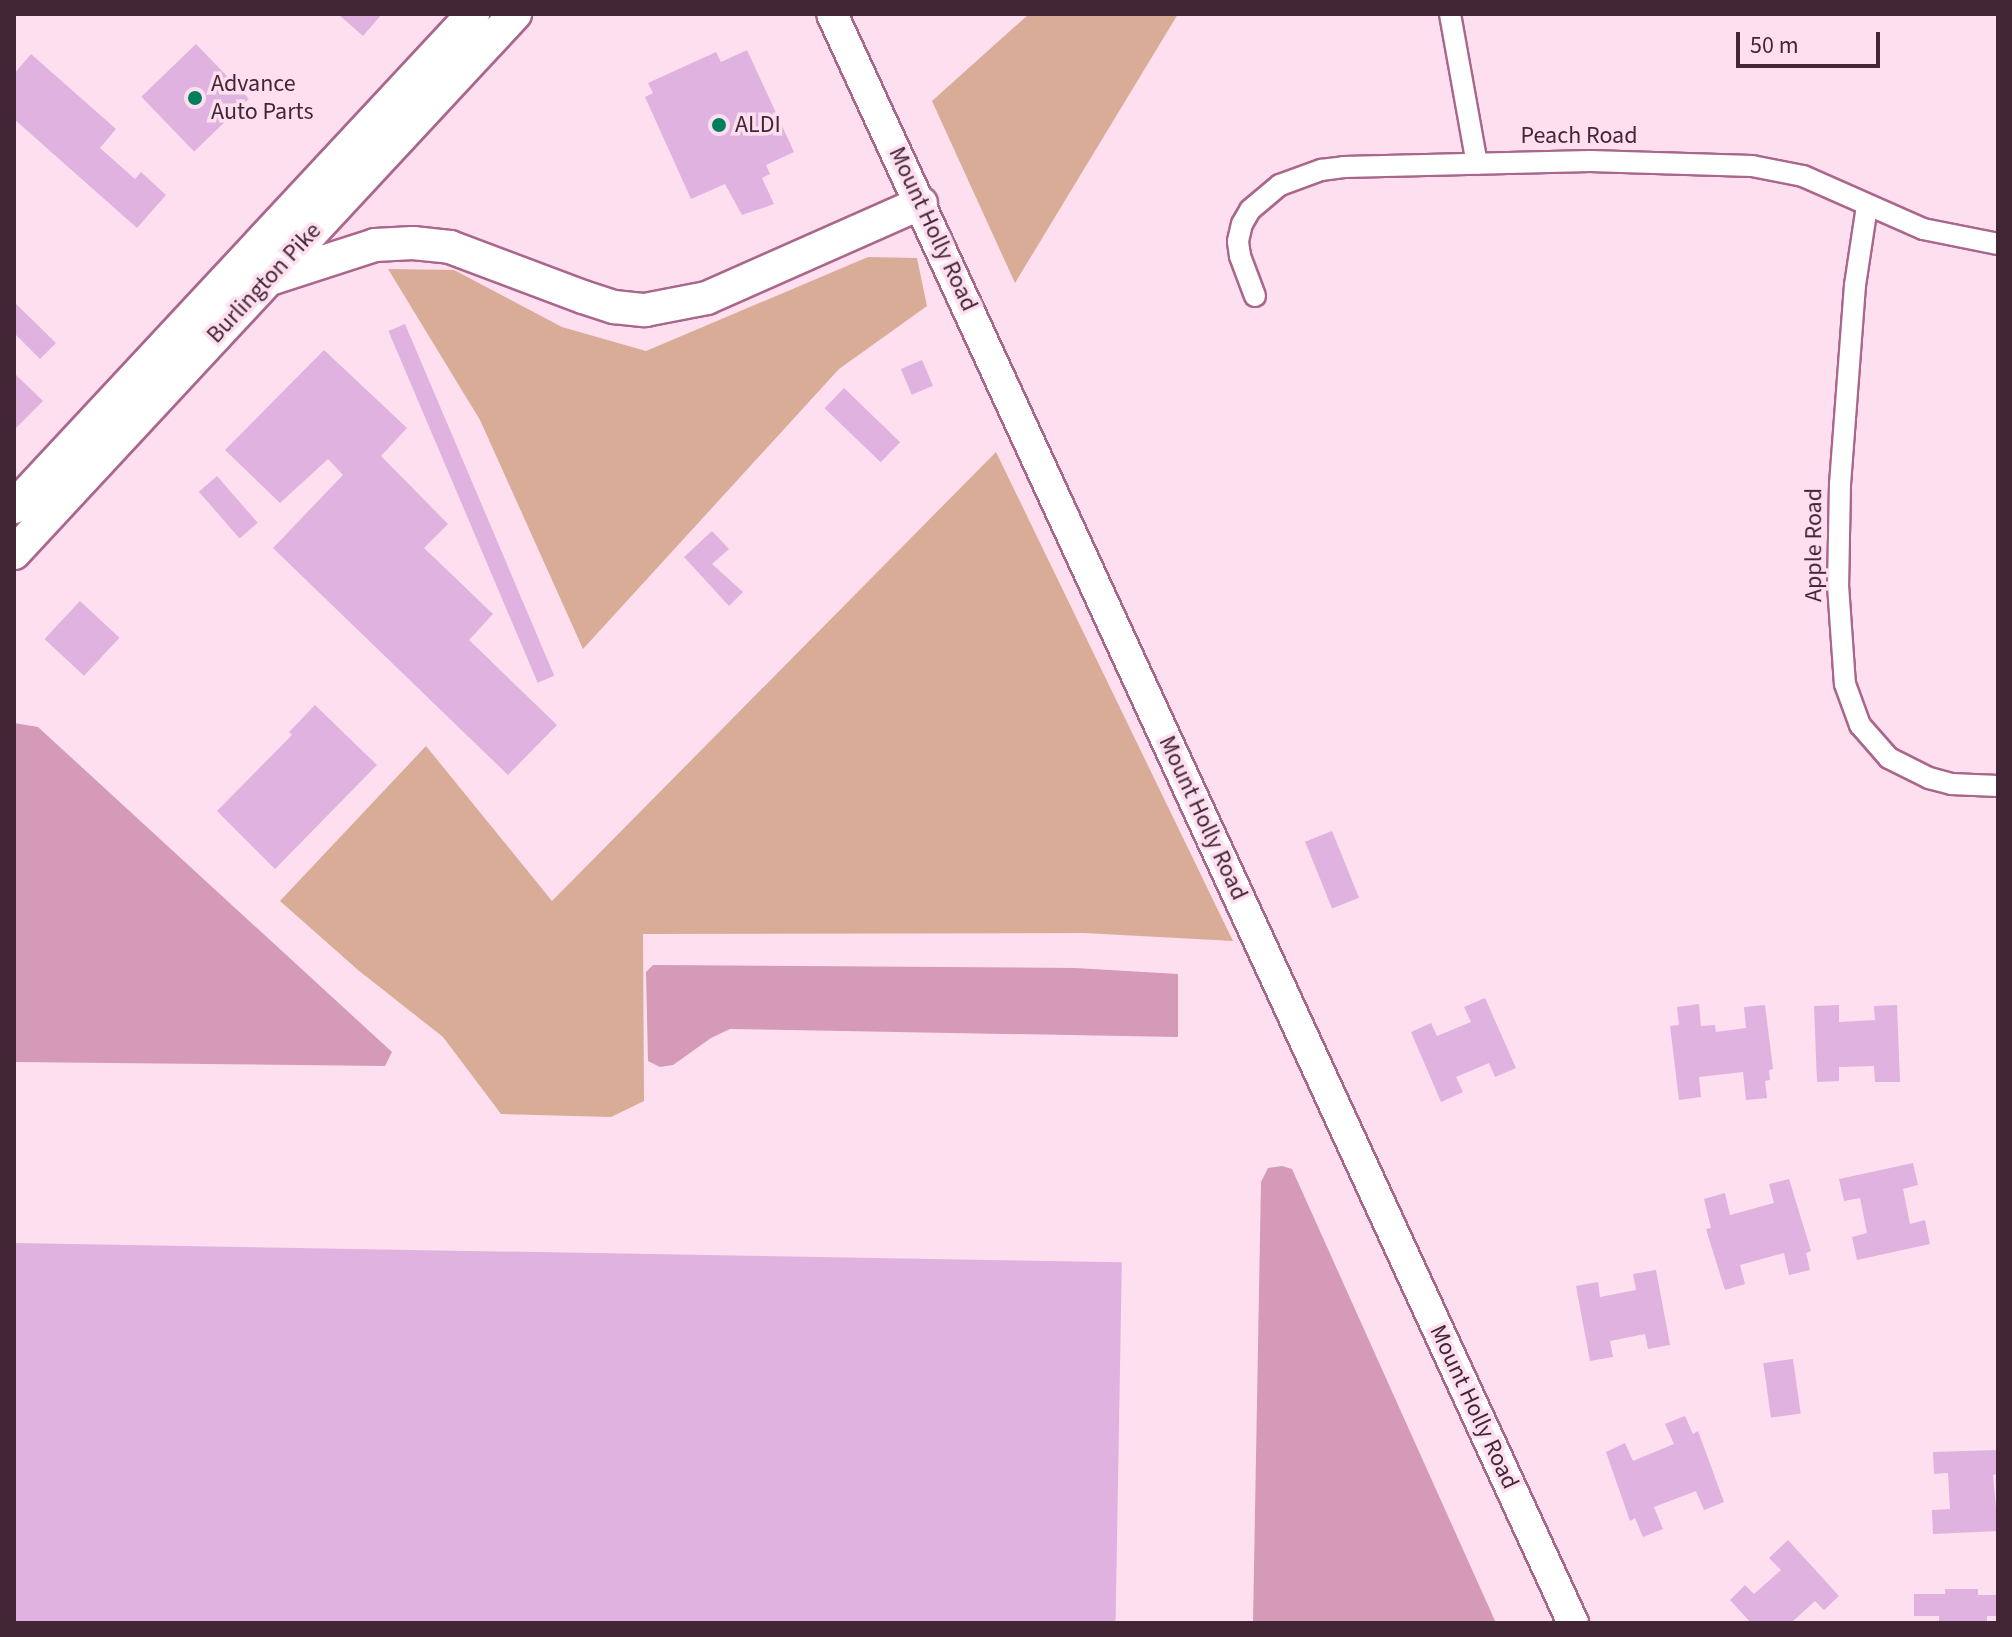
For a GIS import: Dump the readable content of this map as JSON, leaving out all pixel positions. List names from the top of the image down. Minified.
{"streets":{"highway":["Burlington Pike"],"main road":["Mount Holly Road"],"street":["Peach Road","Apple Road"]},"crossings":[["Peach Road","Apple Road"]],"places":["Advance Auto Parts","ALDI"],"scale_bar":"50 m"}
